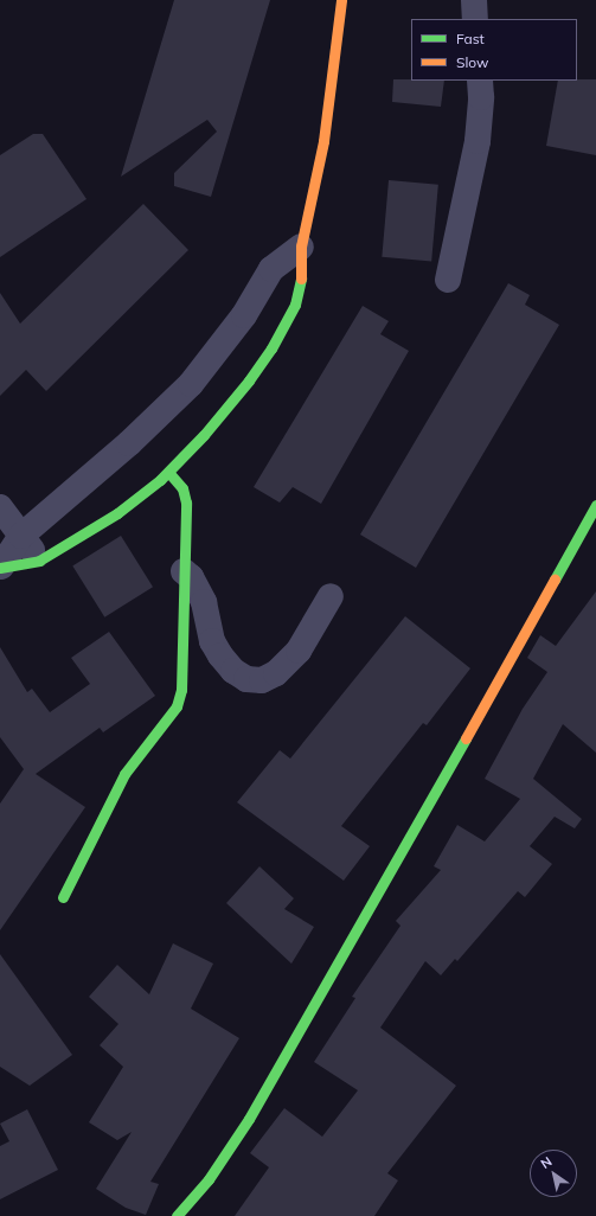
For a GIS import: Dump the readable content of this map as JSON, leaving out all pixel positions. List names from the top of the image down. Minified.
{"legend":["Fast","Slow"],"north":"top left"}
